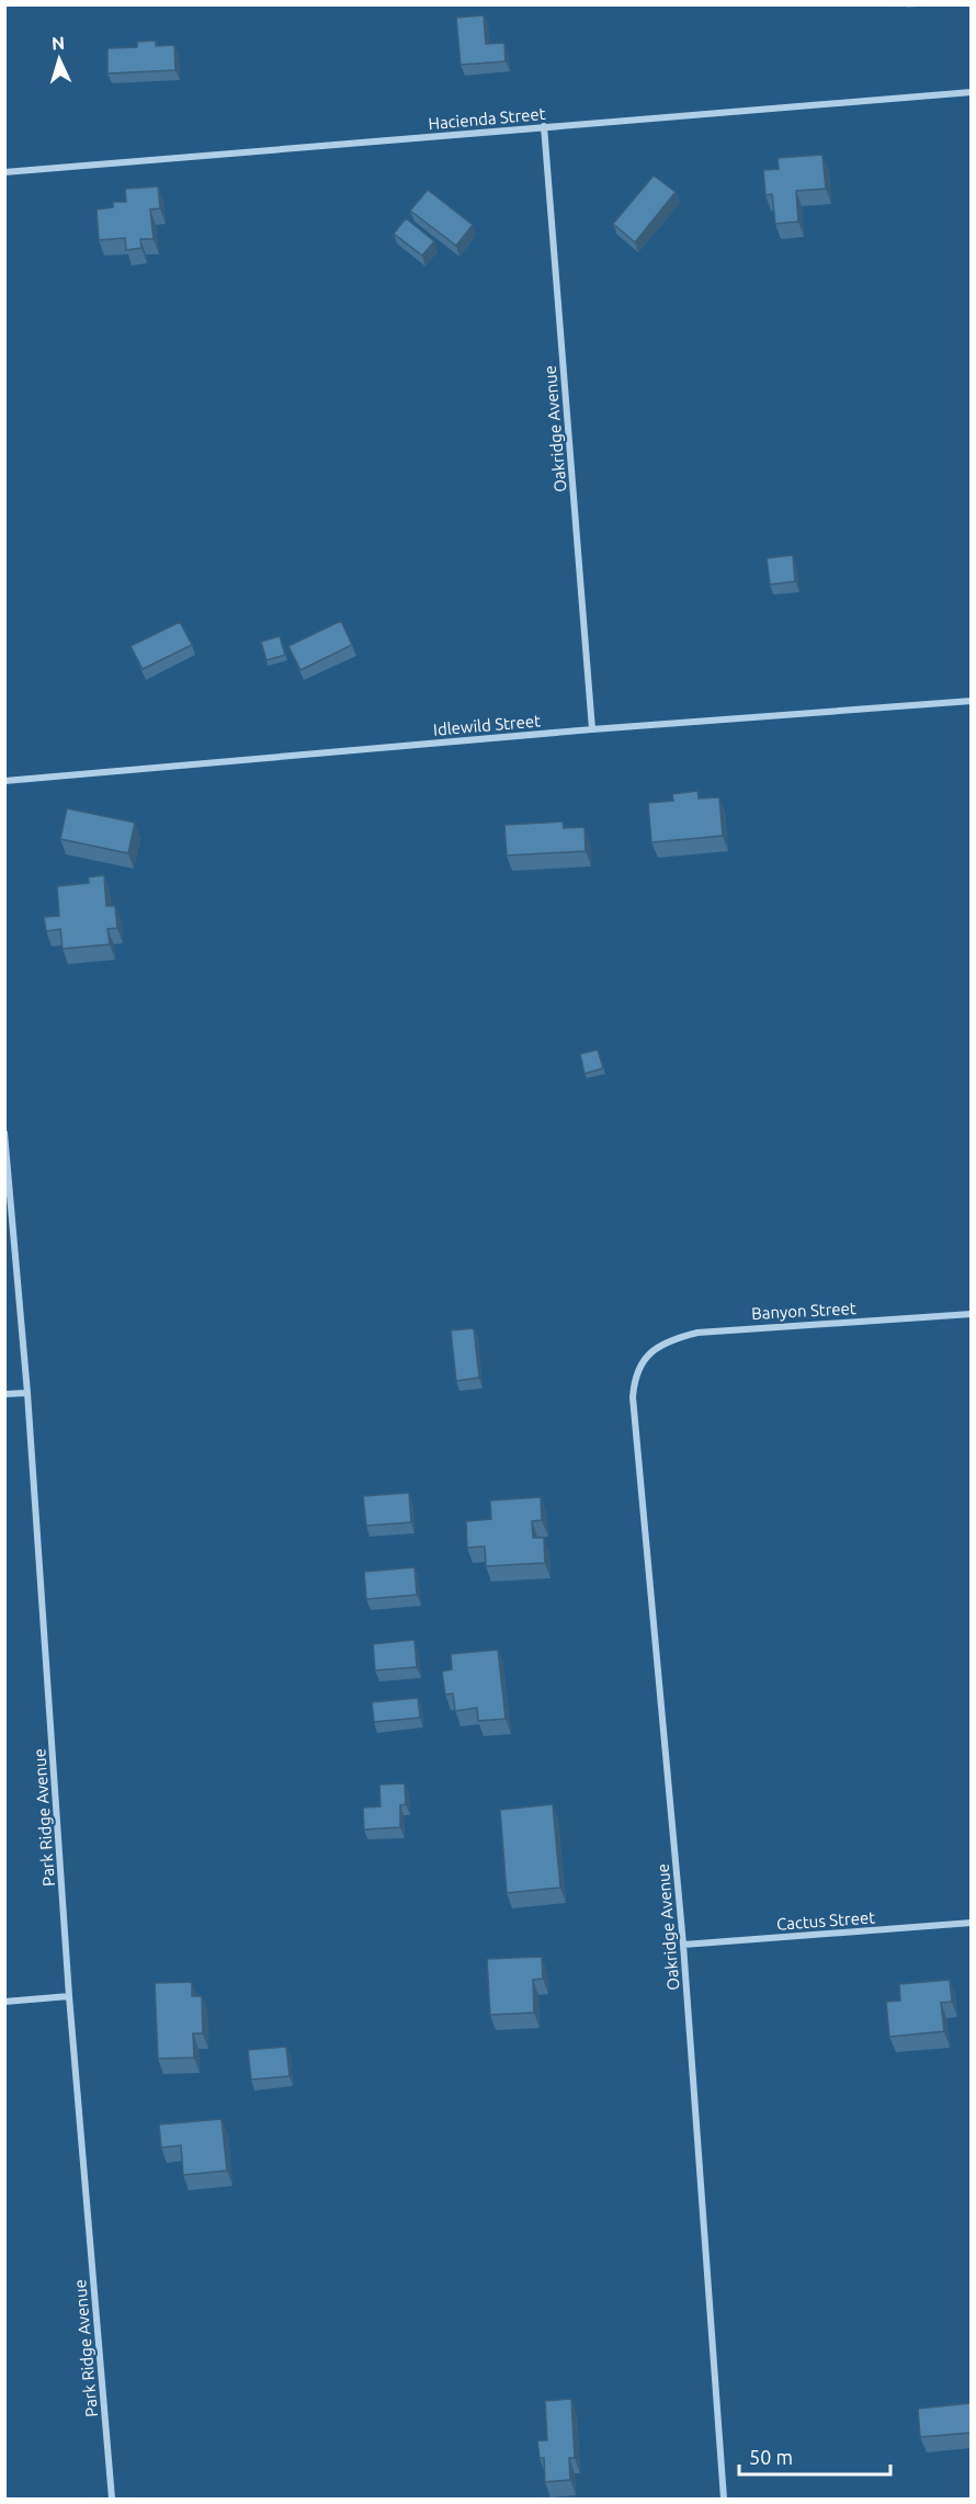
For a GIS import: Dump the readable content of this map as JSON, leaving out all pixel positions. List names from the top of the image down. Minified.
{"streets":{"street":["Hacienda Street","Oakridge Avenue","Idlewild Street","Banyon Street","Park Ridge Avenue","Cactus Street"]},"crossings":[["Hacienda Street","Oakridge Avenue"],["Oakridge Avenue","Idlewild Street"],["Oakridge Avenue","Banyon Street"],["Oakridge Avenue","Cactus Street"]],"scale_bar":"50 m","north":"top"}
